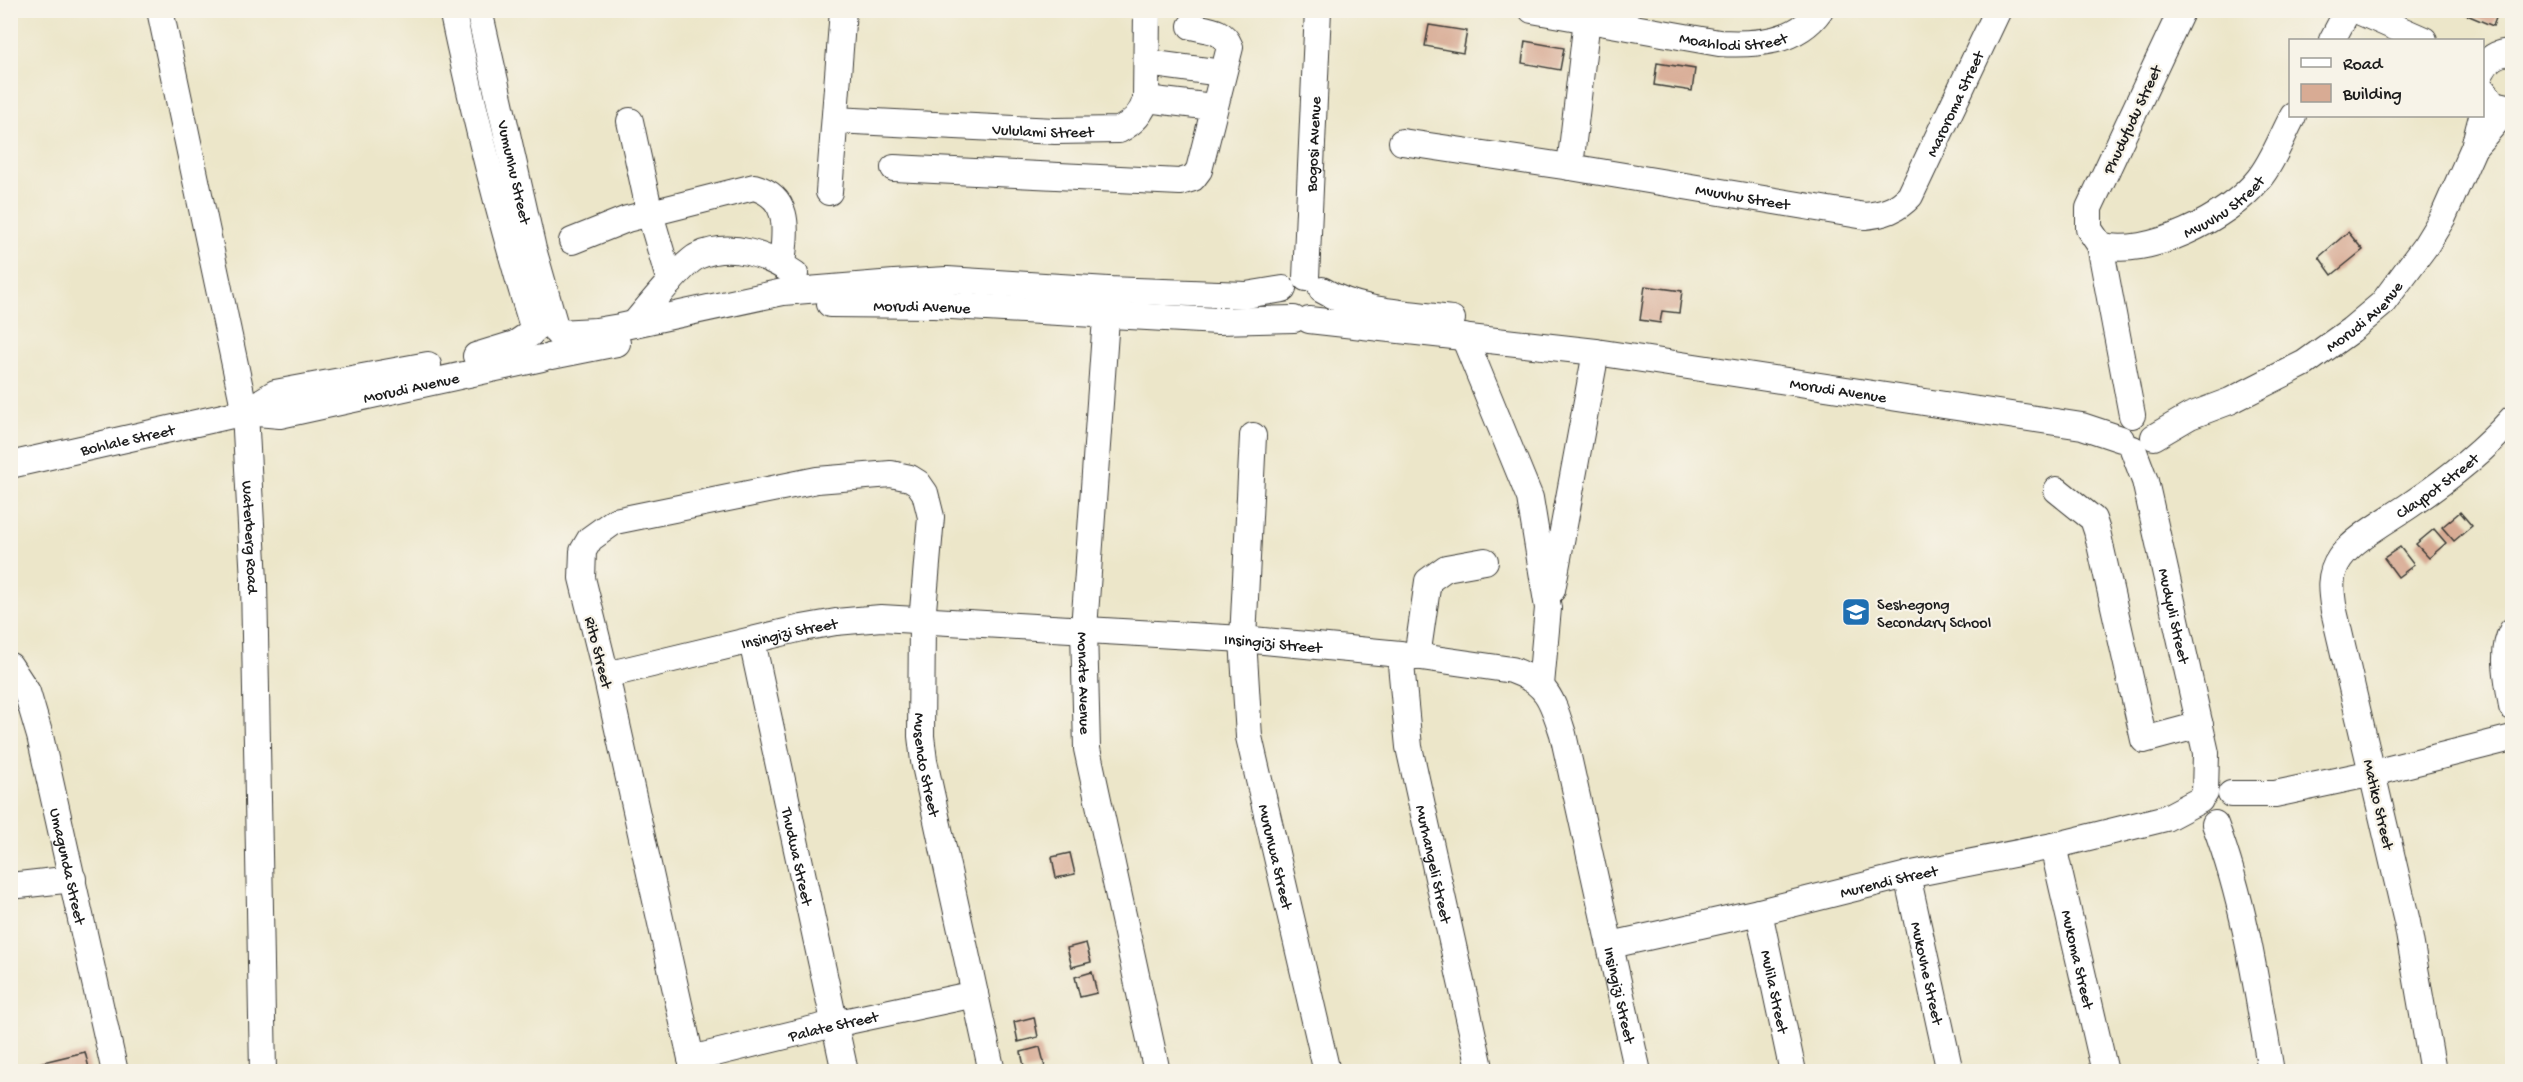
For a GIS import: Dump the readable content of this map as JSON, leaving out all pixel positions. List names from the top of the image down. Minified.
{"streets":{"street":["Moahlodi Street","Maroroma Street","Phudufudu Street","Vululami Street","Bogosi Avenue","Vumunhu Street","Mvuvhu Street","Morudi Avenue","Bohlale Street","Claypot Street","Waterberg Road","Mudyuli Street","Insingizi Street","Rito Street","Monate Avenue","Musendo Street","Matiko Street","Thudwa Street","Murunwa Street","Murhangeli Street","Umagunda Street","Murendi Street","Mukoma Street","Mukovhe Street","Mulila Street","Palate Street"]},"crossings":[["Maroroma Street","Mvuvhu Street"],["Phudufudu Street","Mvuvhu Street"],["Phudufudu Street","Morudi Avenue"],["Phudufudu Street","Mudyuli Street"],["Bogosi Avenue","Morudi Avenue"],["Vumunhu Street","Morudi Avenue"],["Morudi Avenue","Bohlale Street"],["Morudi Avenue","Mudyuli Street"],["Morudi Avenue","Monate Avenue"],["Bohlale Street","Waterberg Road"],["Claypot Street","Matiko Street"],["Mudyuli Street","Murendi Street"],["Insingizi Street","Rito Street"],["Insingizi Street","Monate Avenue"],["Insingizi Street","Musendo Street"],["Insingizi Street","Thudwa Street"],["Insingizi Street","Murunwa Street"],["Insingizi Street","Murhangeli Street"],["Insingizi Street","Murendi Street"],["Rito Street","Musendo Street"],["Rito Street","Palate Street"],["Musendo Street","Palate Street"],["Matiko Street","Murendi Street"],["Thudwa Street","Palate Street"],["Murendi Street","Mukoma Street"],["Murendi Street","Mukovhe Street"],["Murendi Street","Mulila Street"]],"places":{"school or university":["Seshegong Secondary School"]},"legend":["Road","Building"]}
